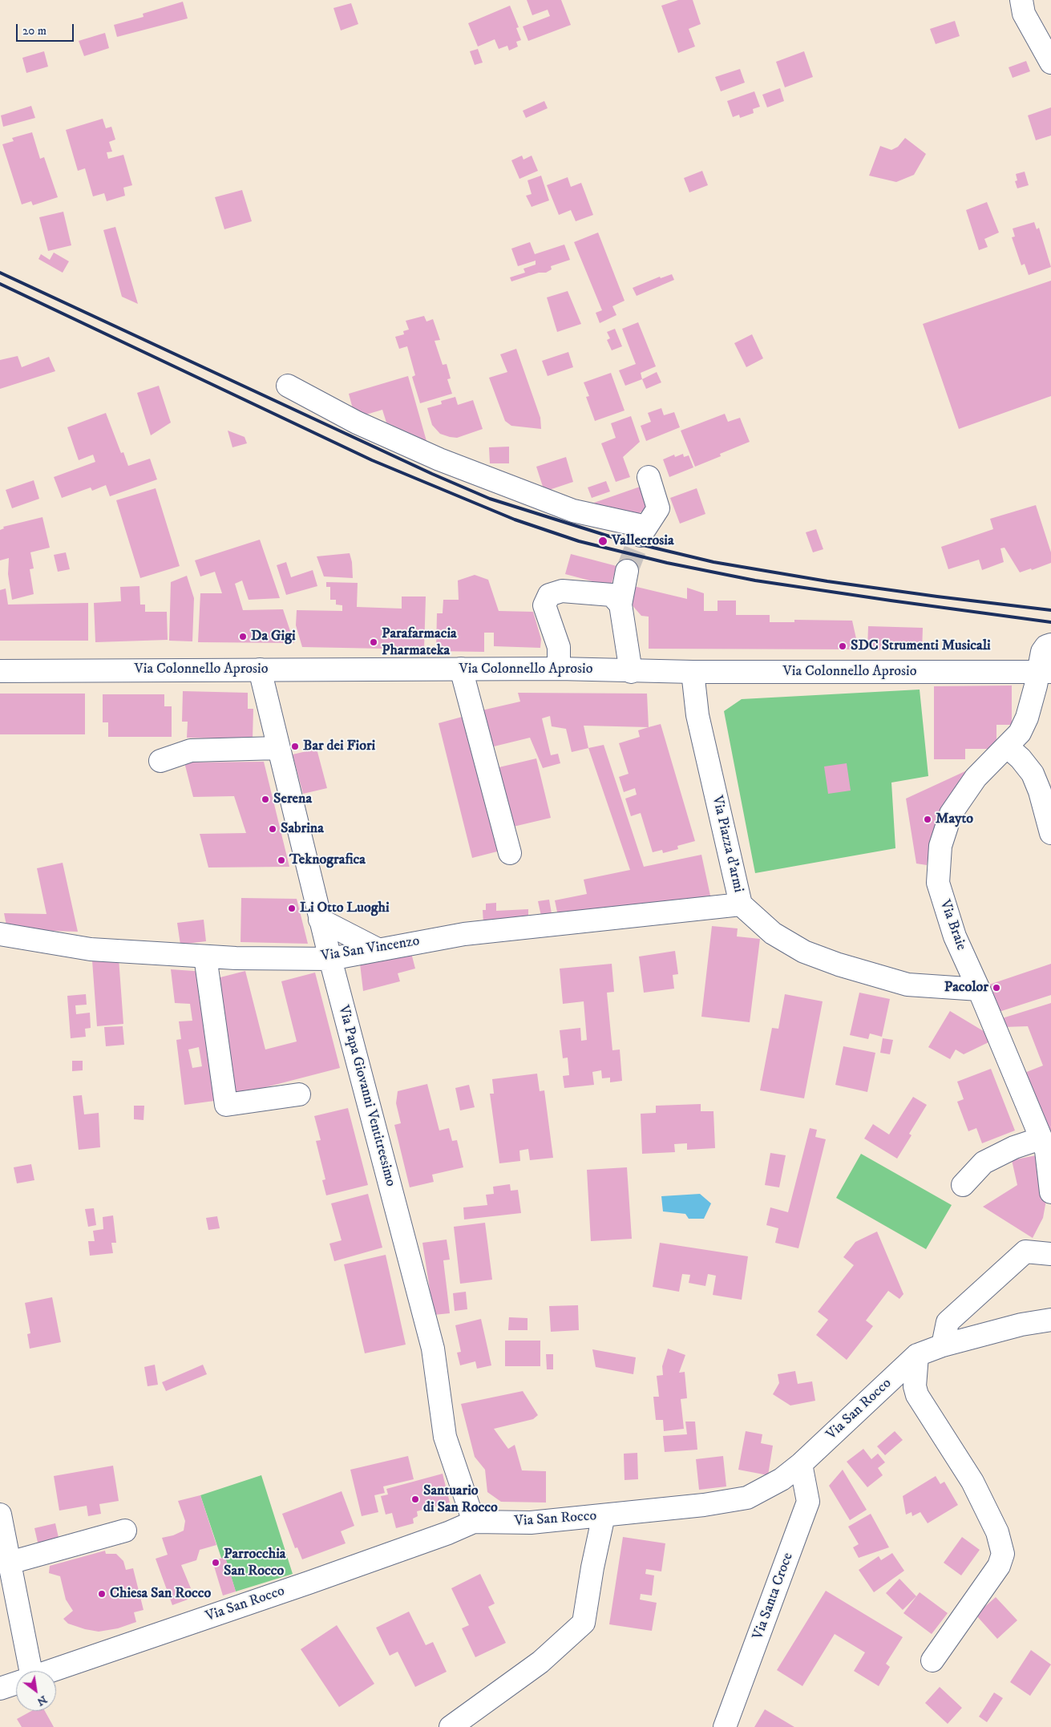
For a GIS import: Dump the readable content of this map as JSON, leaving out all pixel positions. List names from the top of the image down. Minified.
{"streets":{"street":["Via Colonnello Aprosio","Via Piazza d'armi","Via Braie","Via San Vincenzo","Via Papa Giovanni Ventitreesimo","Via San Rocco","Via Santa Croce"]},"crossings":[["Via Colonnello Aprosio","Via Piazza d'armi"],["Via Colonnello Aprosio","Via Braie"],["Via Colonnello Aprosio","Via Papa Giovanni Ventitreesimo"],["Via Piazza d'armi","Via Braie"],["Via Piazza d'armi","Via San Vincenzo"],["Via San Vincenzo","Via Papa Giovanni Ventitreesimo"],["Via Papa Giovanni Ventitreesimo","Via San Rocco"],["Via San Rocco","Via Santa Croce"]],"places":["Vallecrosia","Da Gigi","Parafarmacia Pharmateka","SDC Strumenti Musicali","Bar dei Fiori","Serena","Mayto","Sabrina","Teknografica","Li Otto Luoghi","Pacolor","Santuario di San Rocco","Parrocchia San Rocco","Chiesa San Rocco"],"scale_bar":"20 m","north":"bottom right"}
